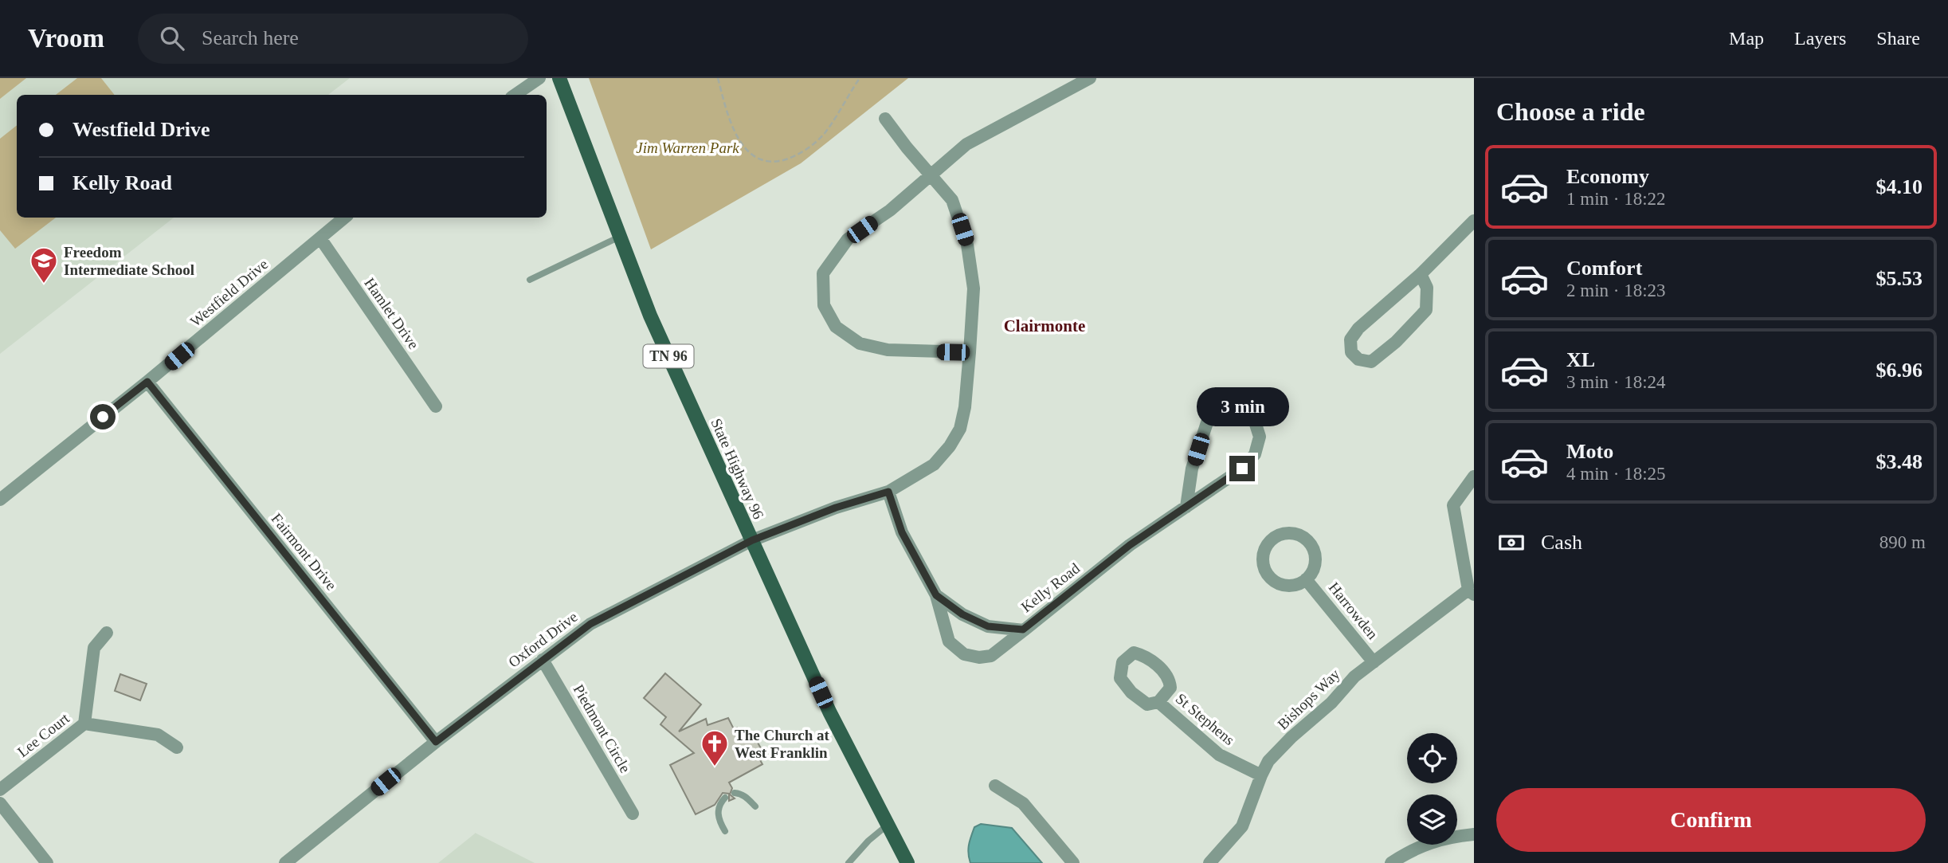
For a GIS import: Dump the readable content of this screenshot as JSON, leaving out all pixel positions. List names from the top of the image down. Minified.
{"streets":{"main road":["TN 96","State Highway 96"],"street":["Westfield Drive","Hamlet Drive","Fairmont Drive","Kelly Road","Harrowden","Oxford Drive","Bishops Way","St Stephens","Piedmont Circle","Lee Court"]},"crossings":[["Westfield Drive","Hamlet Drive"],["Westfield Drive","Fairmont Drive"],["State Highway 96","Oxford Drive"],["Fairmont Drive","Oxford Drive"],["Kelly Road","Oxford Drive"],["Harrowden","Bishops Way"],["Oxford Drive","Piedmont Circle"],["Bishops Way","St Stephens"]],"districts":["Clairmonte"],"parks":["Jim Warren Park"],"places":{"school or university":["Freedom Intermediate School"],"church":["The Church at West Franklin"]},"page":{"header":"Vroom","search":"Search here","nav":["Map","Layers","Share"],"heading":"Choose a ride","banner":["Westfield Drive","Kelly Road"],"list":[{"name":"Economy","note":"1 min · 18:22","value":"$4.10"},{"name":"Comfort","note":"2 min · 18:23","value":"$5.53"},{"name":"XL","note":"3 min · 18:24","value":"$6.96"},{"name":"Moto","note":"4 min · 18:25","value":"$3.48"}],"bubble":"3 min","pay":["Cash","890 m"],"buttons":"Confirm"}}
